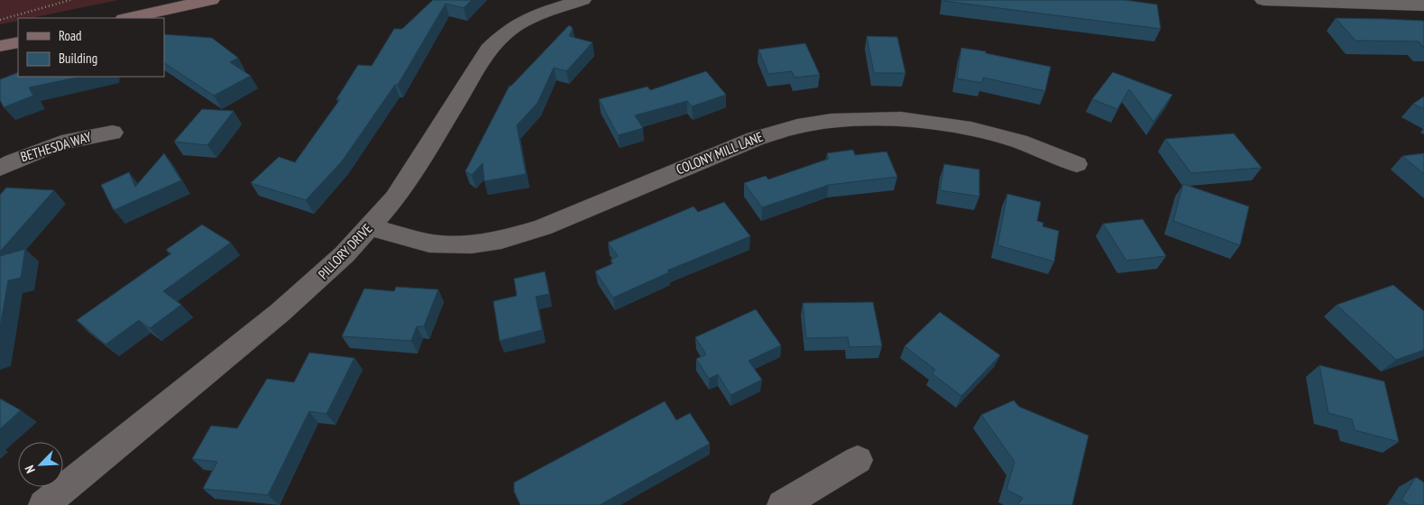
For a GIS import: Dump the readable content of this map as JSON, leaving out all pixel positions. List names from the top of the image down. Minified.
{"streets":{"street":["BETHESDA WAY","COLONY MILL LANE","PILLORY DRIVE"]},"crossings":[["COLONY MILL LANE","PILLORY DRIVE"]],"legend":["Road","Building"],"north":"bottom left"}
